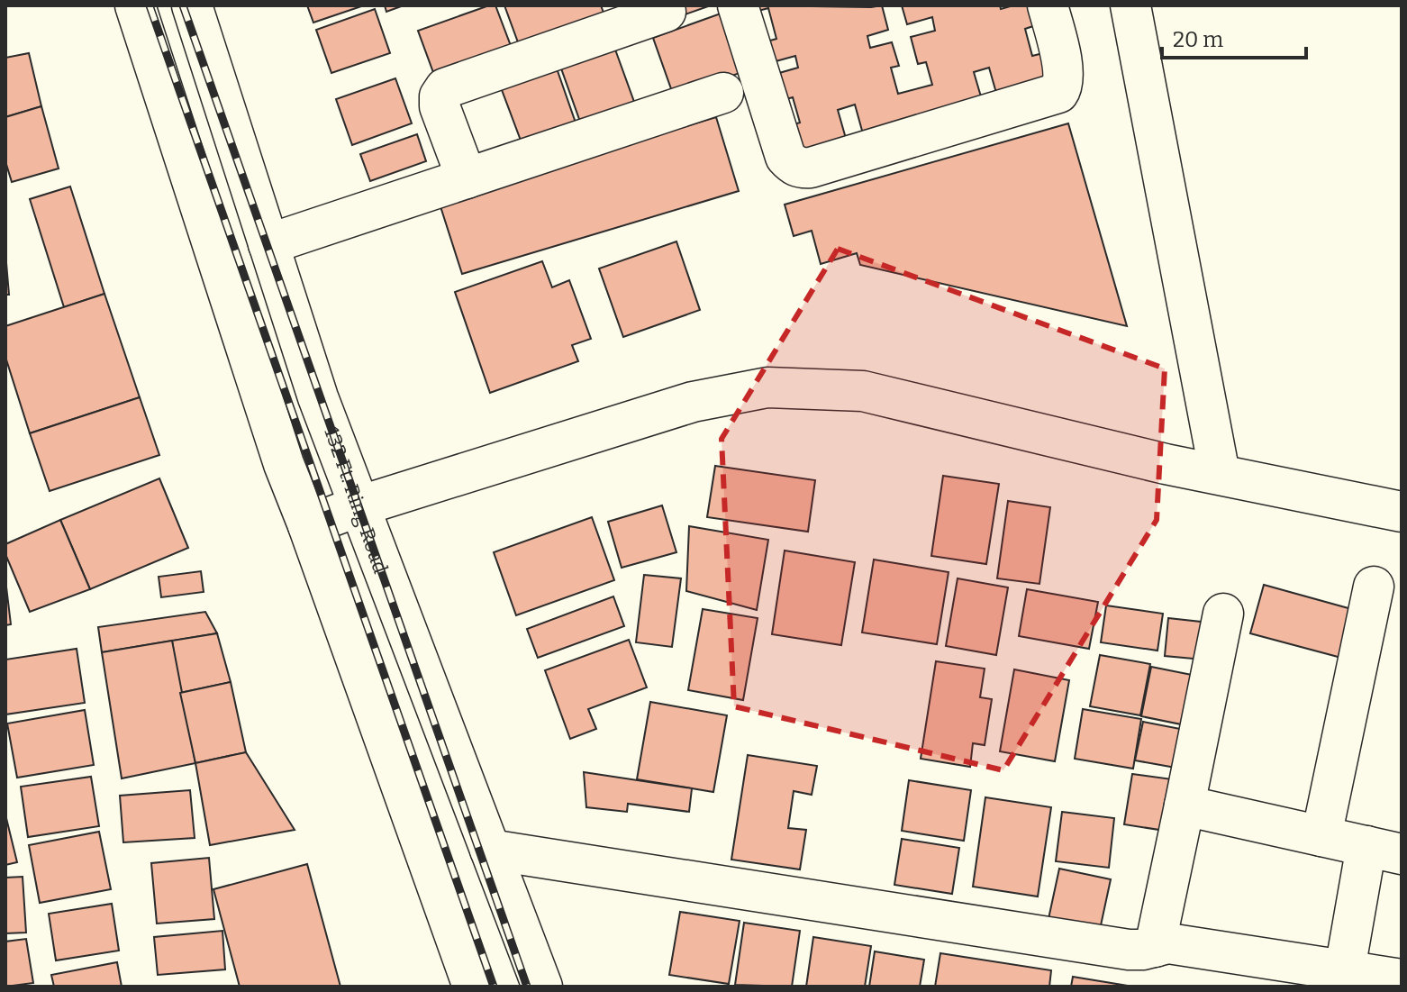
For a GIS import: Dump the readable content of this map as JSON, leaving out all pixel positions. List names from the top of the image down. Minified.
{"streets":{"street":["132 Ft. Ring Road"]},"scale_bar":"20 m"}
